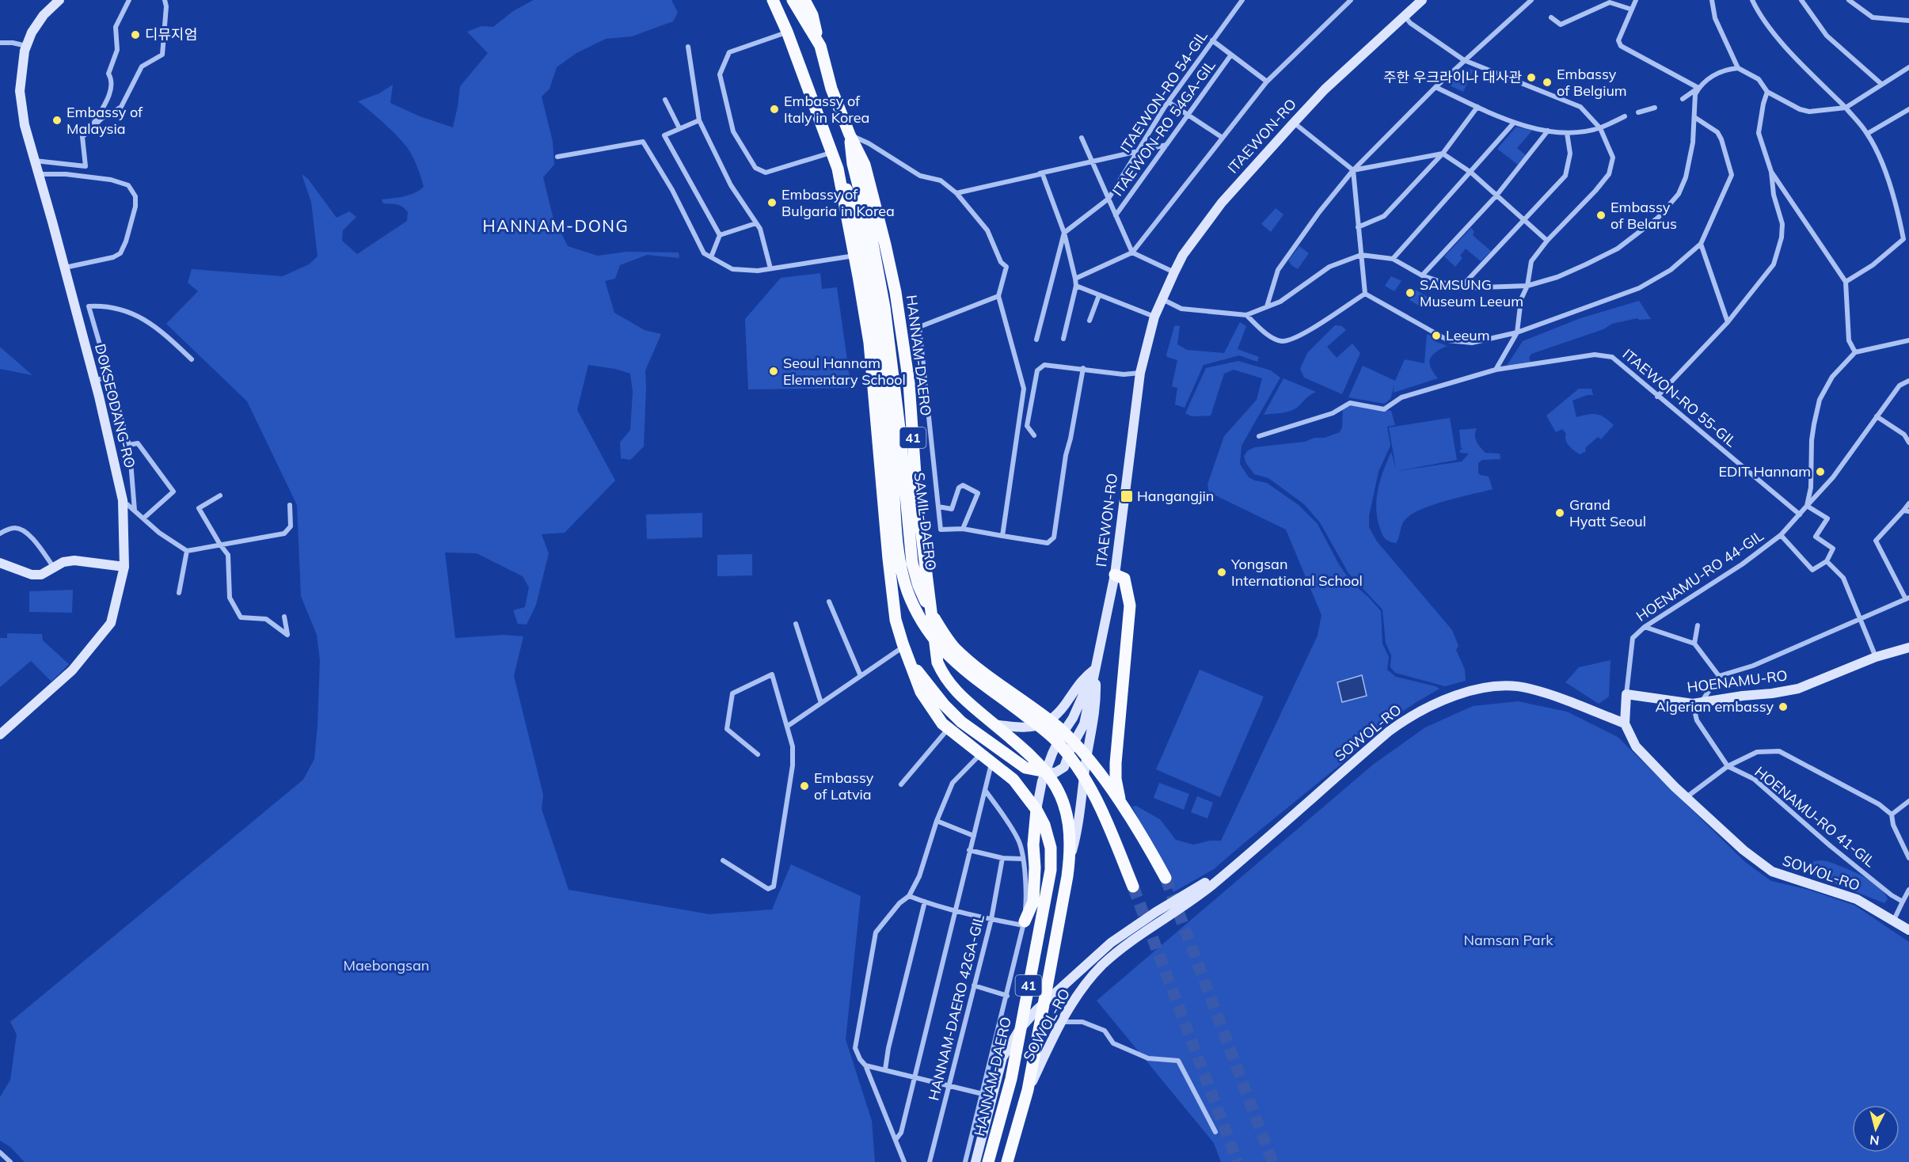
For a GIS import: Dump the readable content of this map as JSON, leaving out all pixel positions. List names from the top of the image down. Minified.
{"streets":{"main road":["ITAEWON-RO","HANNAM-DAERO","DOKSEODANG-RO","41","SAMIL-DAERO","HOENAMU-RO","SOWOL-RO"],"street":["ITAEWON-RO 54-GIL","ITAEWON-RO 54GA-GIL","ITAEWON-RO 55-GIL","HOENAMU-RO 44-GIL","HOENAMU-RO 41-GIL","HANNAM-DAERO 42GA-GIL"]},"crossings":[["ITAEWON-RO","HANNAM-DAERO"],["HANNAM-DAERO","SAMIL-DAERO"],["HANNAM-DAERO","SOWOL-RO"],["ITAEWON-RO 55-GIL","HOENAMU-RO 44-GIL"],["HOENAMU-RO 44-GIL","HOENAMU-RO"]],"districts":["HANNAM-DONG"],"parks":["Namsan Park","Maebongsan"],"places":{"other":["디뮤지엄","주한 우크라이나 대사관","Embassy of Belgium","Embassy of Italy in Korea","Embassy of Malaysia","Embassy of Bulgaria in Korea","Embassy of Belarus","SAMSUNG Museum Leeum","Leeum","Seoul Hannam Elementary School","EDIT Hannam","Grand Hyatt Seoul","Yongsan International School","Algerian embassy","Embassy of Latvia"],"transit":["Hangangjin"]},"north":"bottom"}
